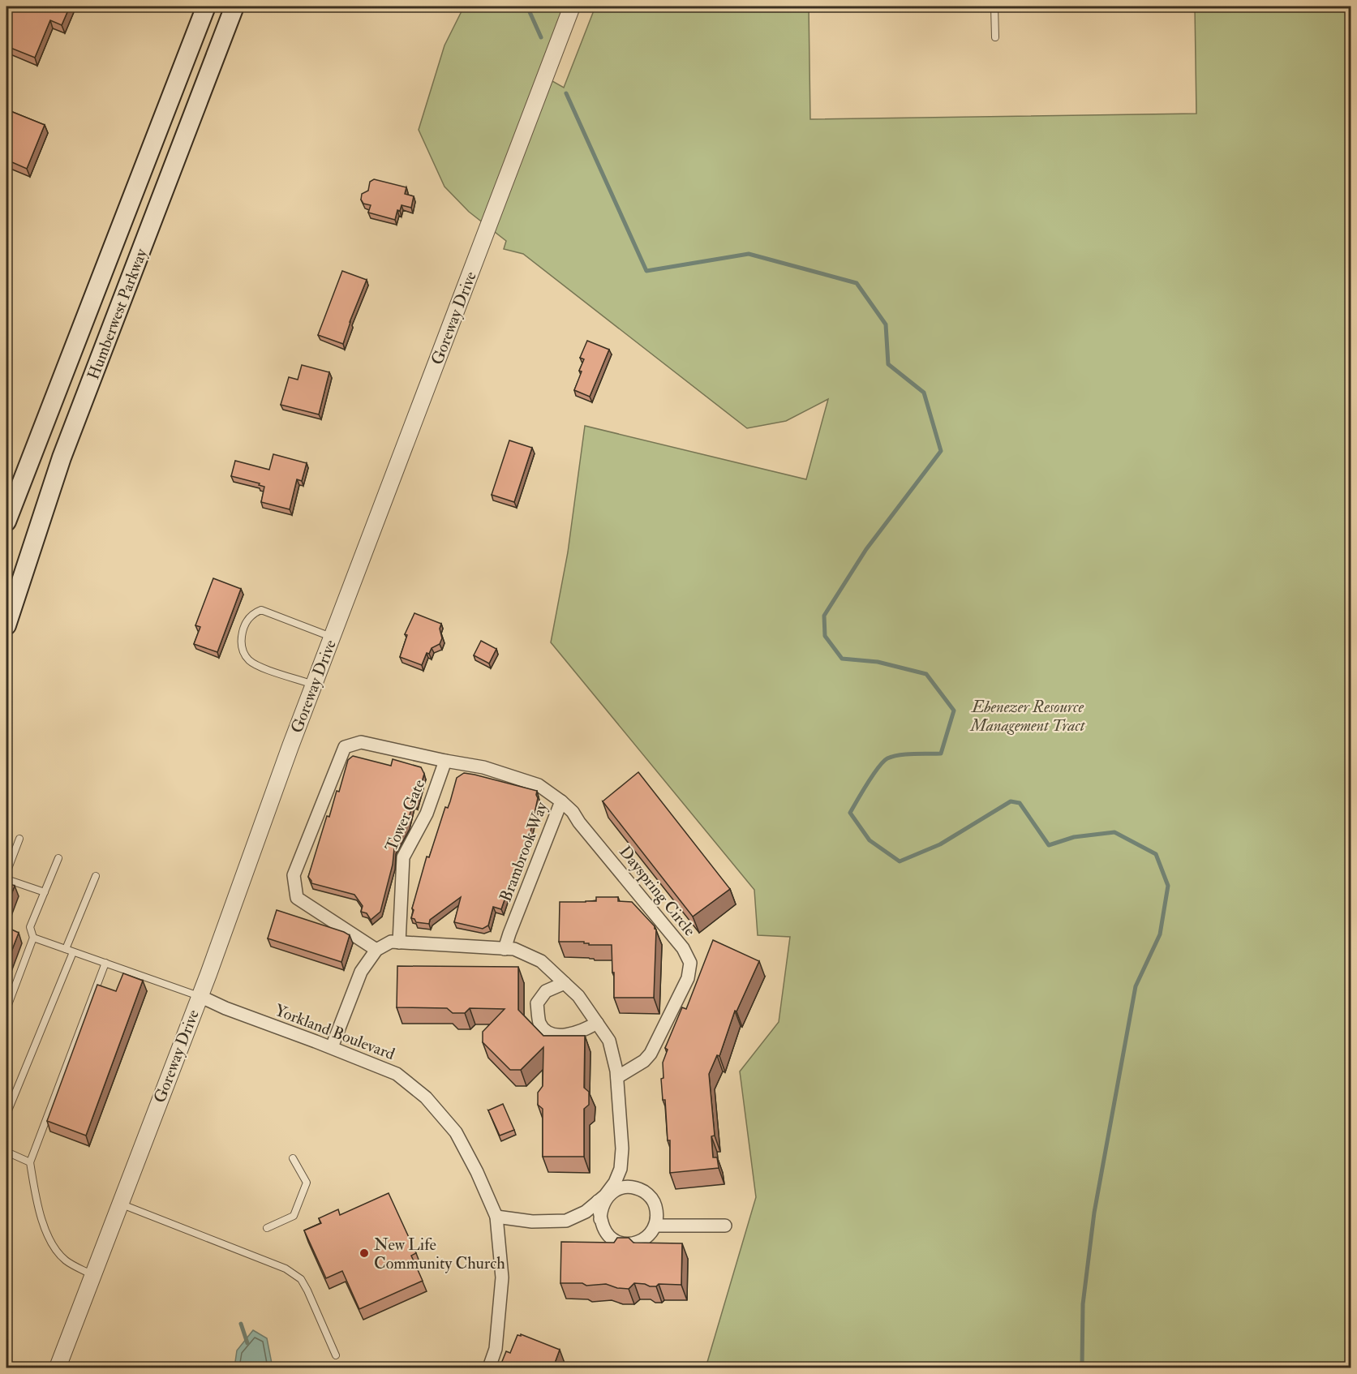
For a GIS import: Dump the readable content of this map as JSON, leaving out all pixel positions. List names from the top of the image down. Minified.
{"streets":{"main road":["Humberwest Parkway"],"street":["Goreway Drive","Tower Gate","Brambrook Way","Dayspring Circle","Yorkland Boulevard"]},"crossings":[["Goreway Drive","Yorkland Boulevard"],["Tower Gate","Brambrook Way"],["Brambrook Way","Dayspring Circle"]],"parks":["Ebenezer Resource Management Tract"],"places":["New Life Community Church"]}
